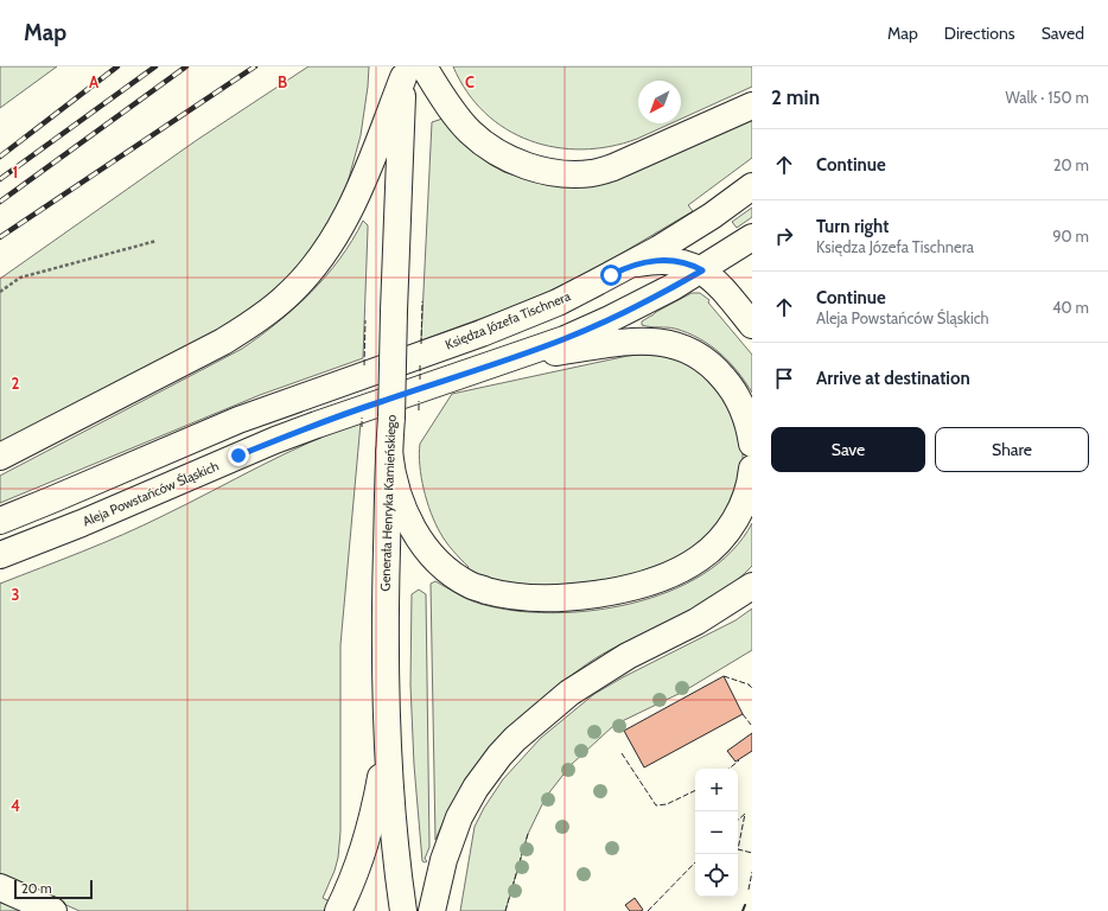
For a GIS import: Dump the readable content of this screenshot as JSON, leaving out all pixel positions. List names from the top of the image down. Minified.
{"streets":{"main road":["Księdza Józefa Tischnera","Aleja Powstańców Śląskich","Generała Henryka Kamieńskiego"]},"crossings":[["Aleja Powstańców Śląskich","Generała Henryka Kamieńskiego"]],"scale_bar":"20 m","north":"bottom left","page":{"header":"Map","nav":["Map","Directions","Saved"],"heading":["2 min","Walk · 150 m"],"list":[["Continue","20 m"],["Turn right","Księdza Józefa Tischnera","90 m"],["Continue","Aleja Powstańców Śląskich","40 m"],"Arrive at destination"],"buttons":["Save","Share"],"map_buttons":["+","−"],"scale":"20 m"},"grid":{"columns":["A","B","C"],"rows":["1","2","3","4"]}}
